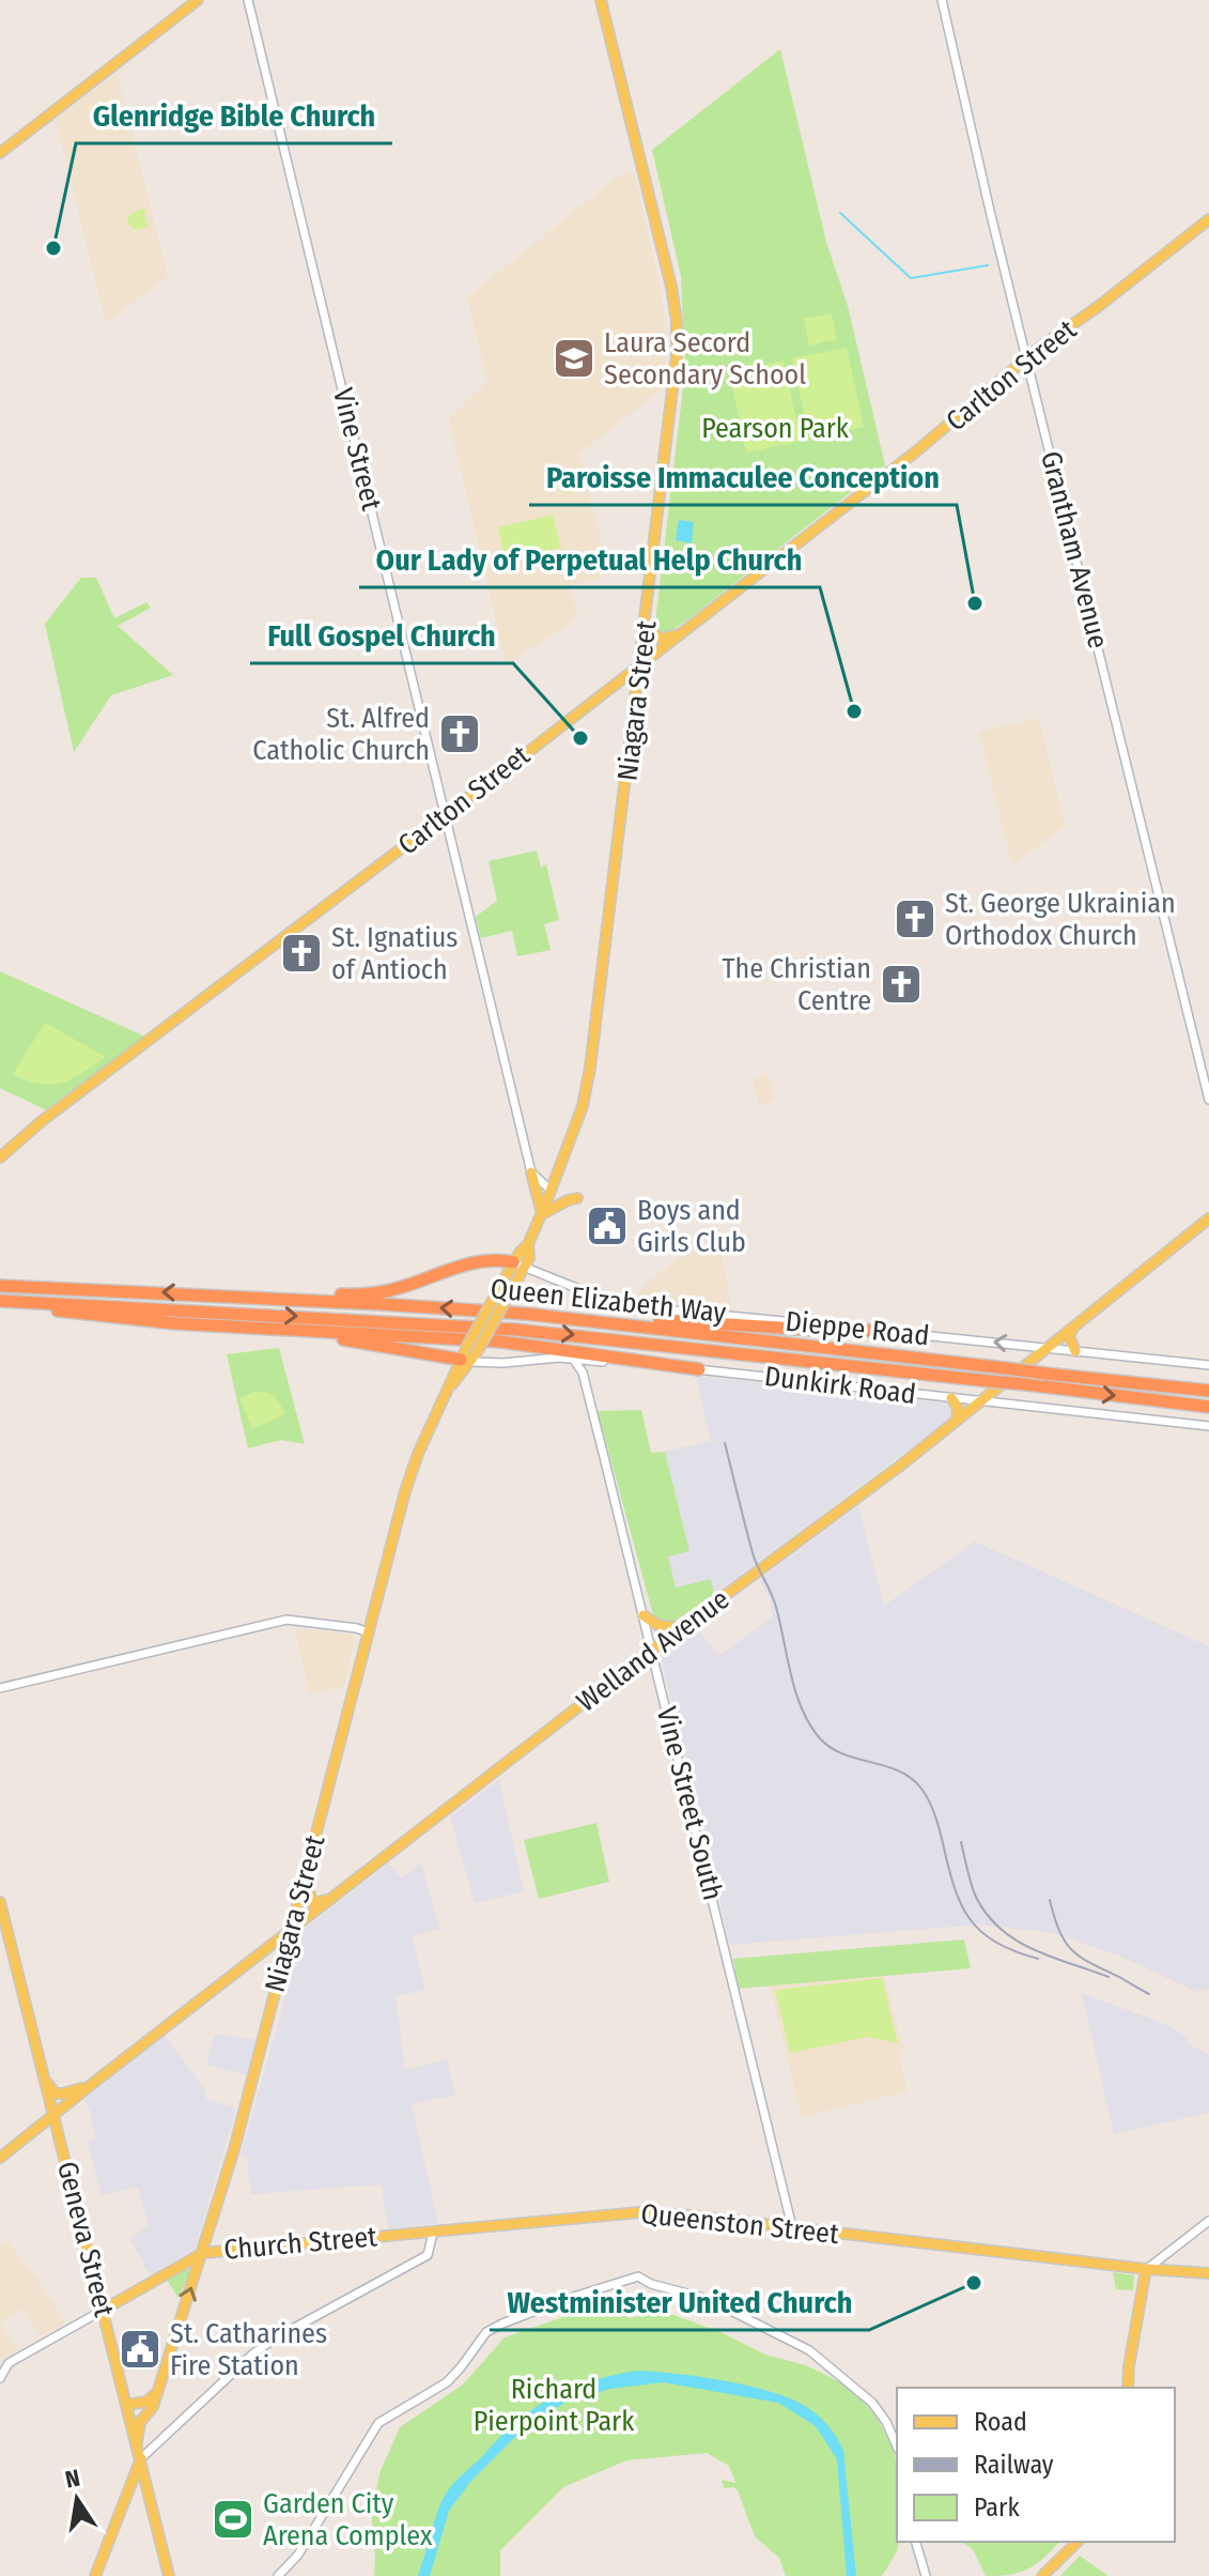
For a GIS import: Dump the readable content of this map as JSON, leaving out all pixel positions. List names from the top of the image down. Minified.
{"streets":{"highway":["Queen Elizabeth Way"],"main road":["Carlton Street","Niagara Street","Welland Avenue","Queenston Street","Geneva Street","Church Street"],"street":["Vine Street","Grantham Avenue","Dieppe Road","Dunkirk Road","Vine Street South"]},"crossings":[["Carlton Street","Vine Street"],["Carlton Street","Grantham Avenue"],["Carlton Street","Niagara Street"],["Niagara Street","Dieppe Road"],["Niagara Street","Dunkirk Road"],["Niagara Street","Welland Avenue"],["Niagara Street","Geneva Street"],["Niagara Street","Church Street"],["Dieppe Road","Welland Avenue"],["Dunkirk Road","Welland Avenue"],["Dunkirk Road","Vine Street South"],["Welland Avenue","Vine Street South"],["Welland Avenue","Geneva Street"],["Vine Street South","Queenston Street"],["Queenston Street","Church Street"],["Geneva Street","Church Street"]],"parks":["Pearson Park","Richard Pierpoint Park"],"places":{"other":["Glenridge Bible Church","Paroisse Immaculee Conception","Our Lady of Perpetual Help Church","Full Gospel Church","Westminister United Church"],"school or university":["Laura Secord Secondary School"],"church":["St. Alfred Catholic Church","St. George Ukrainian Orthodox Church","St. Ignatius of Antioch","The Christian Centre"],"public building":["Boys and Girls Club","St. Catharines Fire Station"],"sports":["Garden City Arena Complex"]},"legend":["Road","Railway","Park"],"north":"top"}
